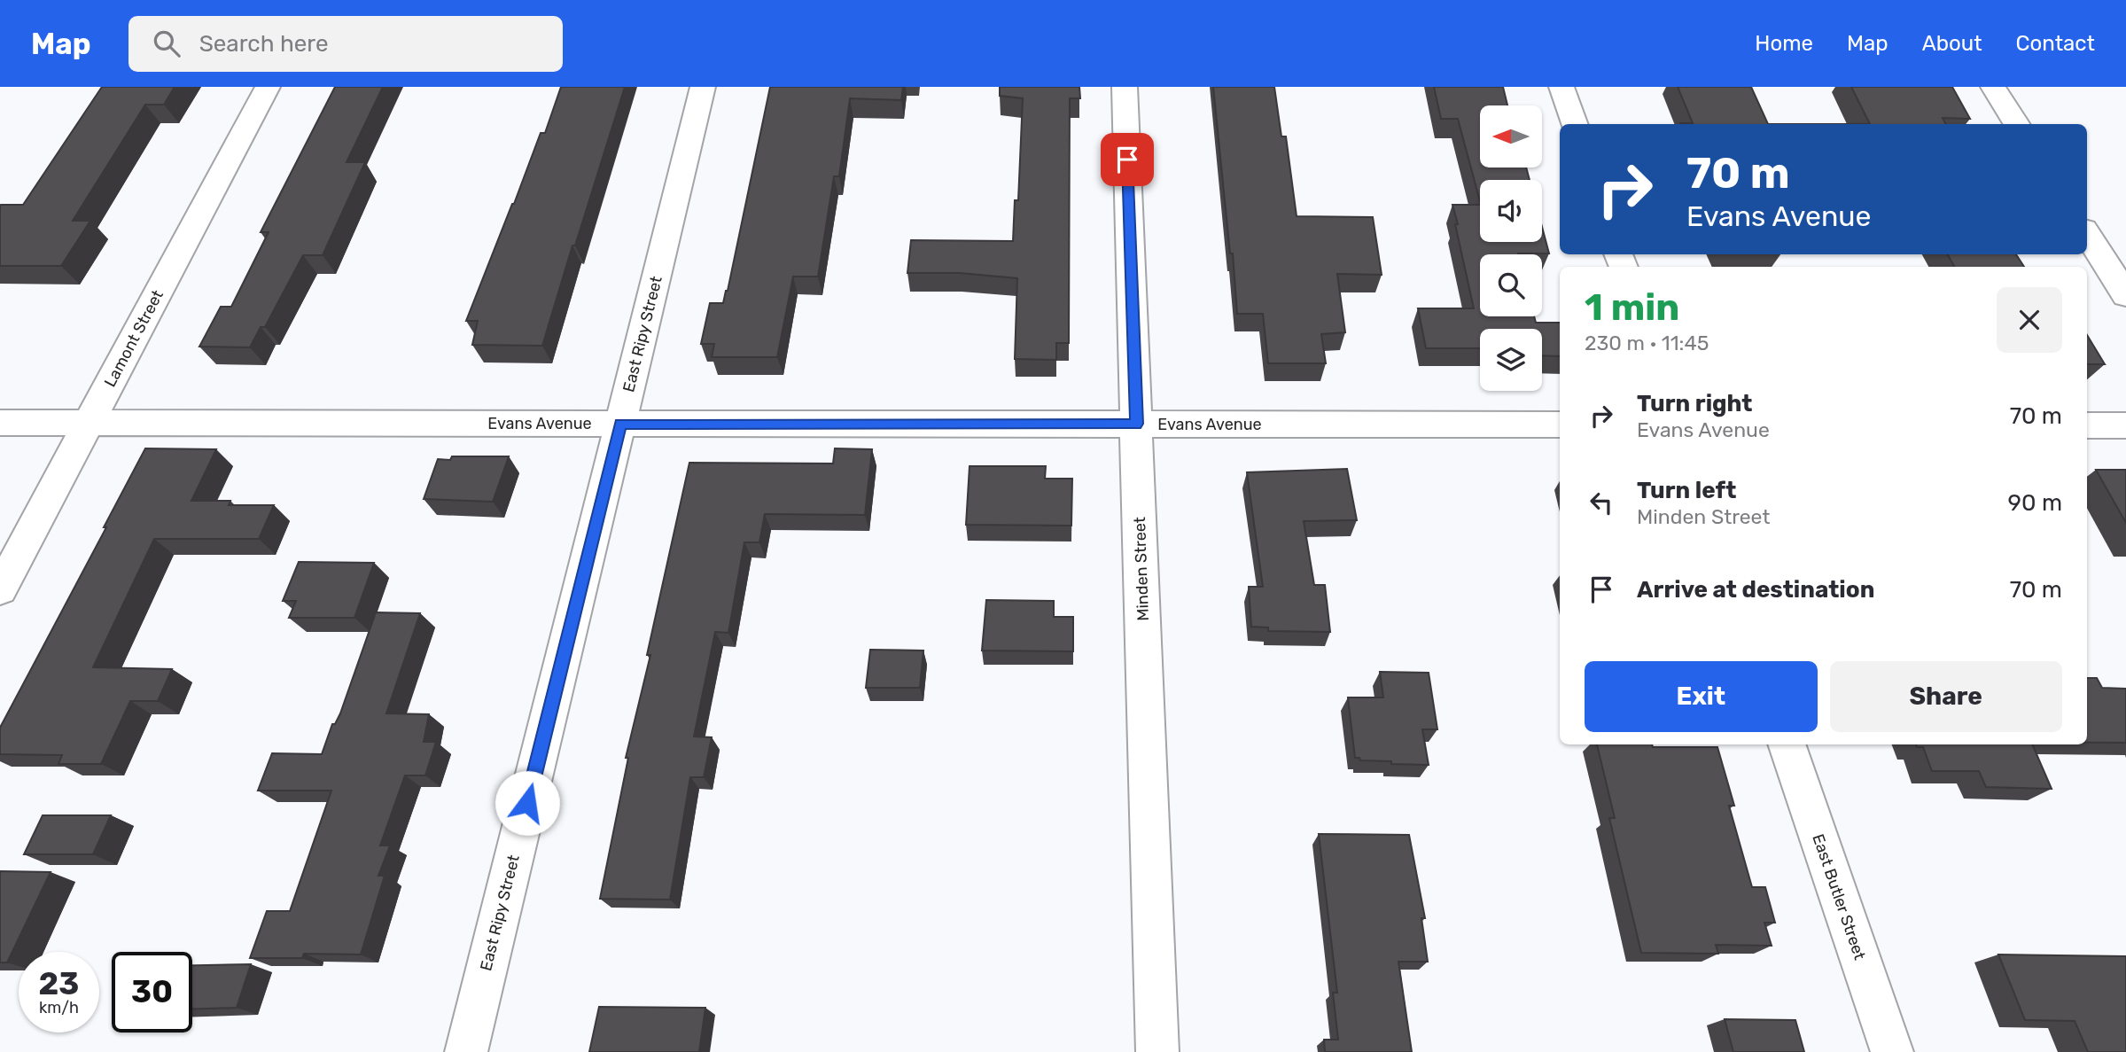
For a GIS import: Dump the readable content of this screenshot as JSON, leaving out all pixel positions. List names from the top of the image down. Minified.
{"streets":{"street":["East Ripy Street","Lamont Street","Evans Avenue","Minden Street","East Butler Street"]},"crossings":[["East Ripy Street","Evans Avenue"],["Lamont Street","Evans Avenue"],["Evans Avenue","Minden Street"]],"north":"left","page":{"header":"Map","search":"Search here","nav":["Home","Map","About","Contact"],"turn":["70 m","Evans Avenue"],"heading":["1 min","230 m · 11:45"],"list":[{"name":"Turn right","note":"Evans Avenue","value":"70 m"},{"name":"Turn left","note":"Minden Street","value":"90 m"},{"name":"Arrive at destination","value":"70 m"}],"buttons":["Exit","Share"],"speed":"23 km/h","limit":"30"}}
